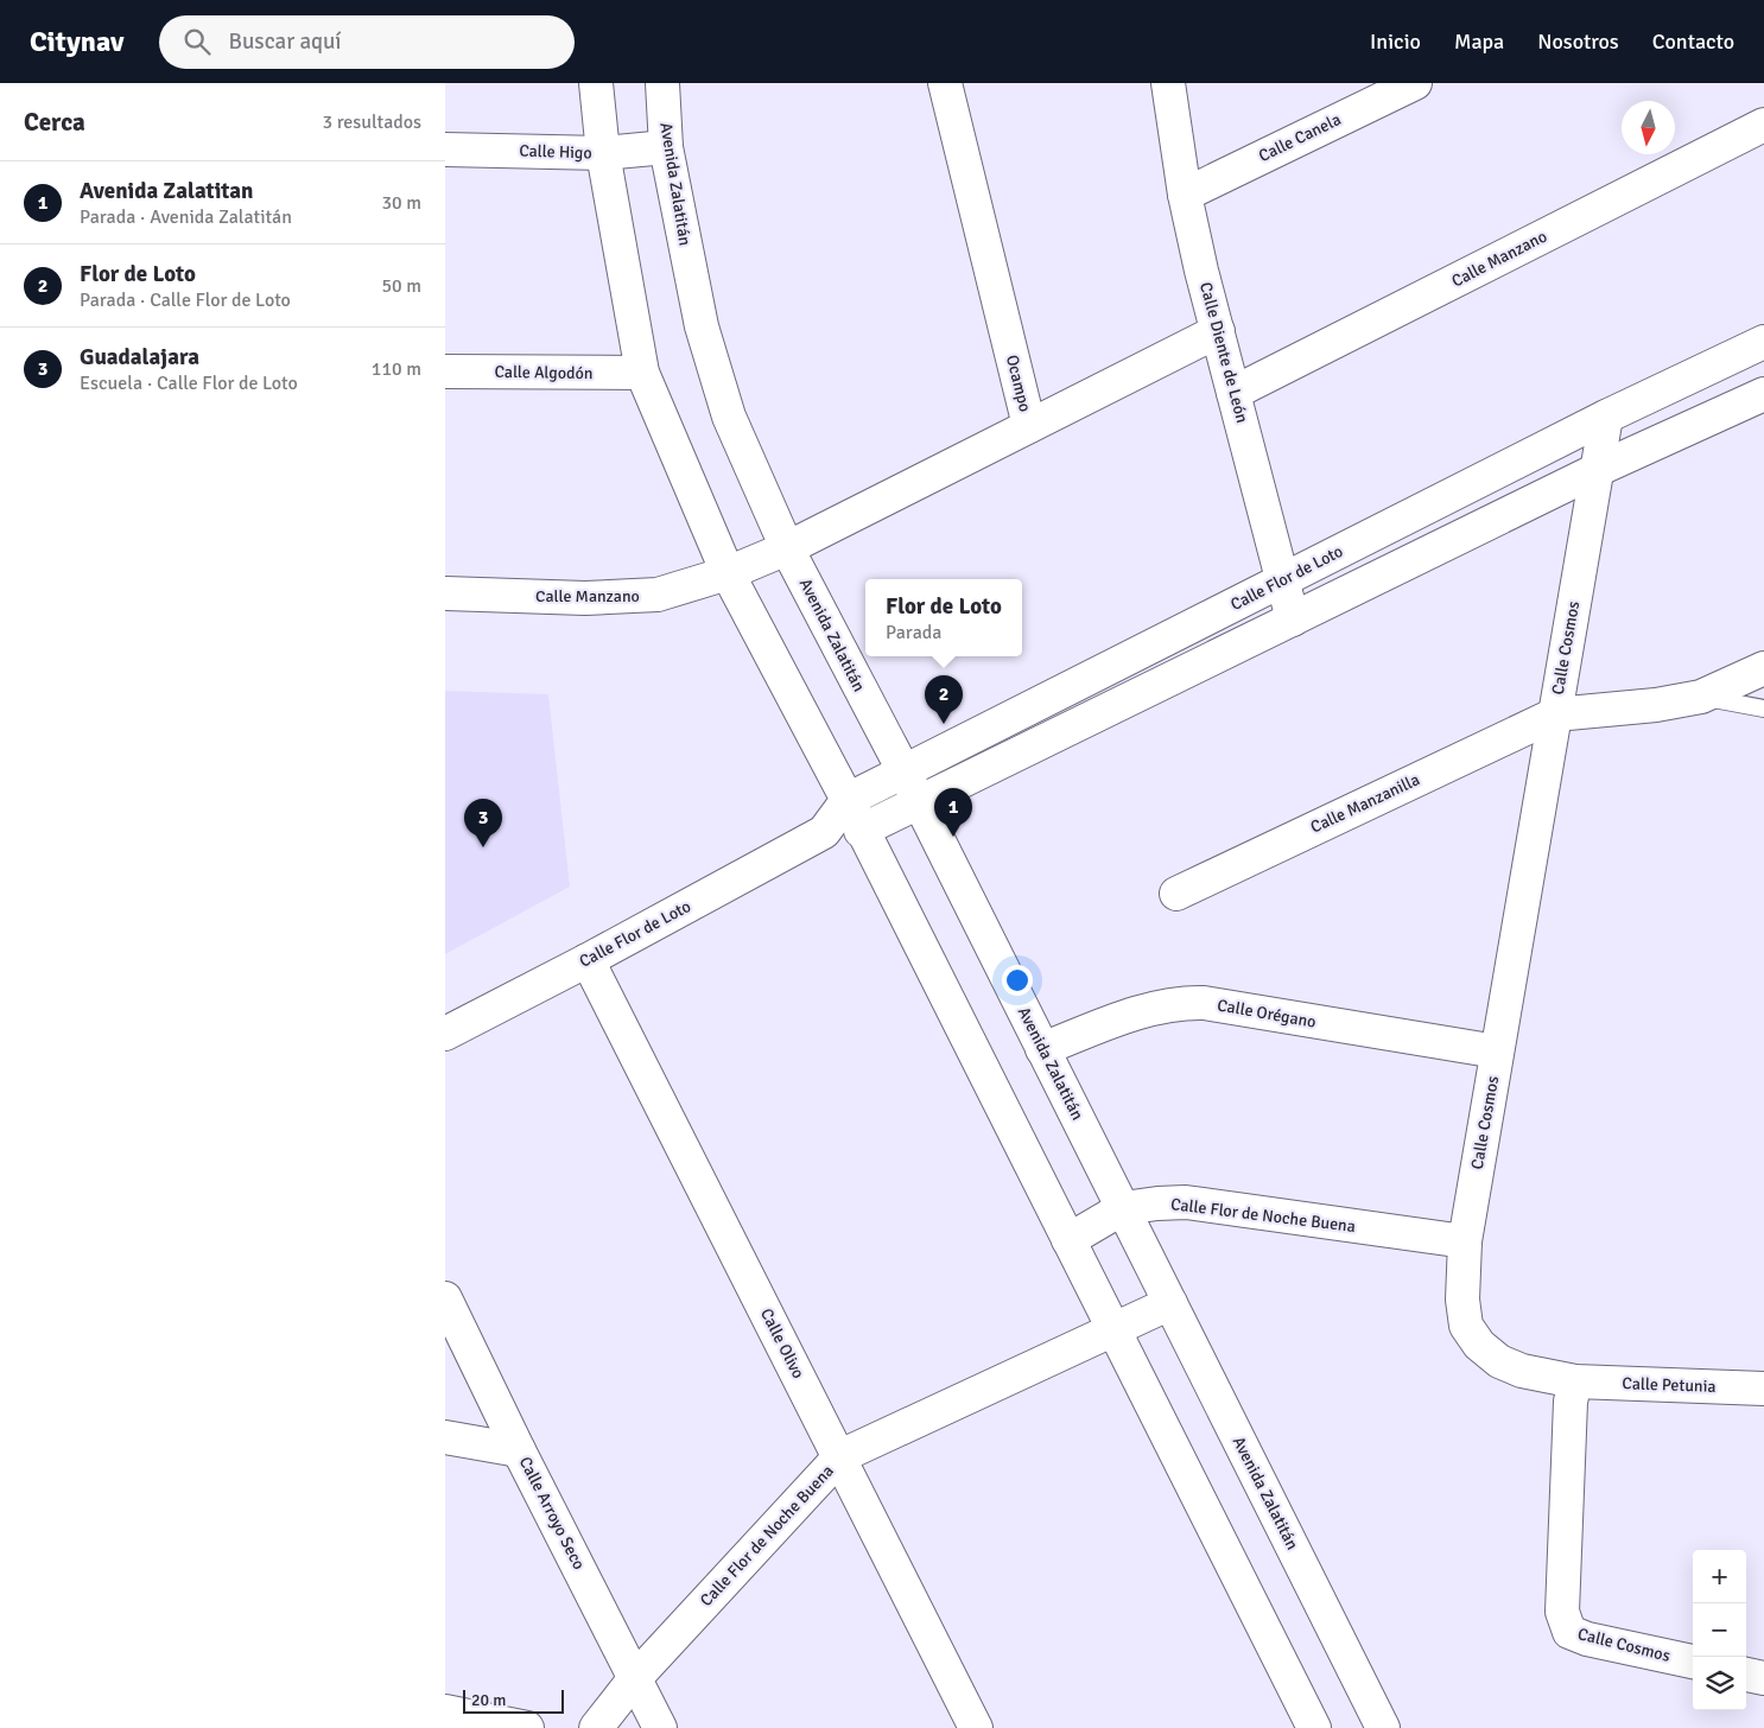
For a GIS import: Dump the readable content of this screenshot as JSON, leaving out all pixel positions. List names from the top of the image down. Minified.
{"streets":{"street":["Calle Canela","Calle Higo","Avenida Zalatitán","Calle Manzano","Calle Diente de León","Calle Algodón","Ocampo","Calle Flor de Loto","Calle Cosmos","Calle Manzanilla","Calle Orégano","Calle Flor de Noche Buena","Calle Olivo","Calle Petunia","Calle Arroyo Seco"]},"crossings":[["Calle Canela","Calle Diente de León"],["Calle Higo","Avenida Zalatitán"],["Avenida Zalatitán","Ocampo"],["Avenida Zalatitán","Calle Flor de Loto"],["Avenida Zalatitán","Calle Orégano"],["Avenida Zalatitán","Calle Flor de Noche Buena"],["Calle Manzano","Calle Diente de León"],["Calle Manzano","Ocampo"],["Calle Diente de León","Calle Flor de Loto"],["Calle Flor de Loto","Calle Cosmos"],["Calle Flor de Loto","Calle Olivo"],["Calle Cosmos","Calle Manzanilla"],["Calle Cosmos","Calle Orégano"],["Calle Cosmos","Calle Flor de Noche Buena"],["Calle Cosmos","Calle Petunia"],["Calle Flor de Noche Buena","Calle Olivo"],["Calle Flor de Noche Buena","Calle Arroyo Seco"]],"scale_bar":"20 m","north":"bottom","page":{"header":"Citynav","search":"Buscar aquí","nav":["Inicio","Mapa","Nosotros","Contacto"],"heading":["Cerca","3 resultados"],"list":[{"mark":"1","name":"Avenida Zalatitan","note":"Parada · Avenida Zalatitán","value":"30 m"},{"mark":"2","name":"Flor de Loto","note":"Parada · Calle Flor de Loto","value":"50 m"},{"mark":"3","name":"Guadalajara","note":"Escuela · Calle Flor de Loto","value":"110 m"}],"popup":["Flor de Loto","Parada"],"pins":["2","1","3"],"map_buttons":["+","−"],"scale":"20 m"}}
